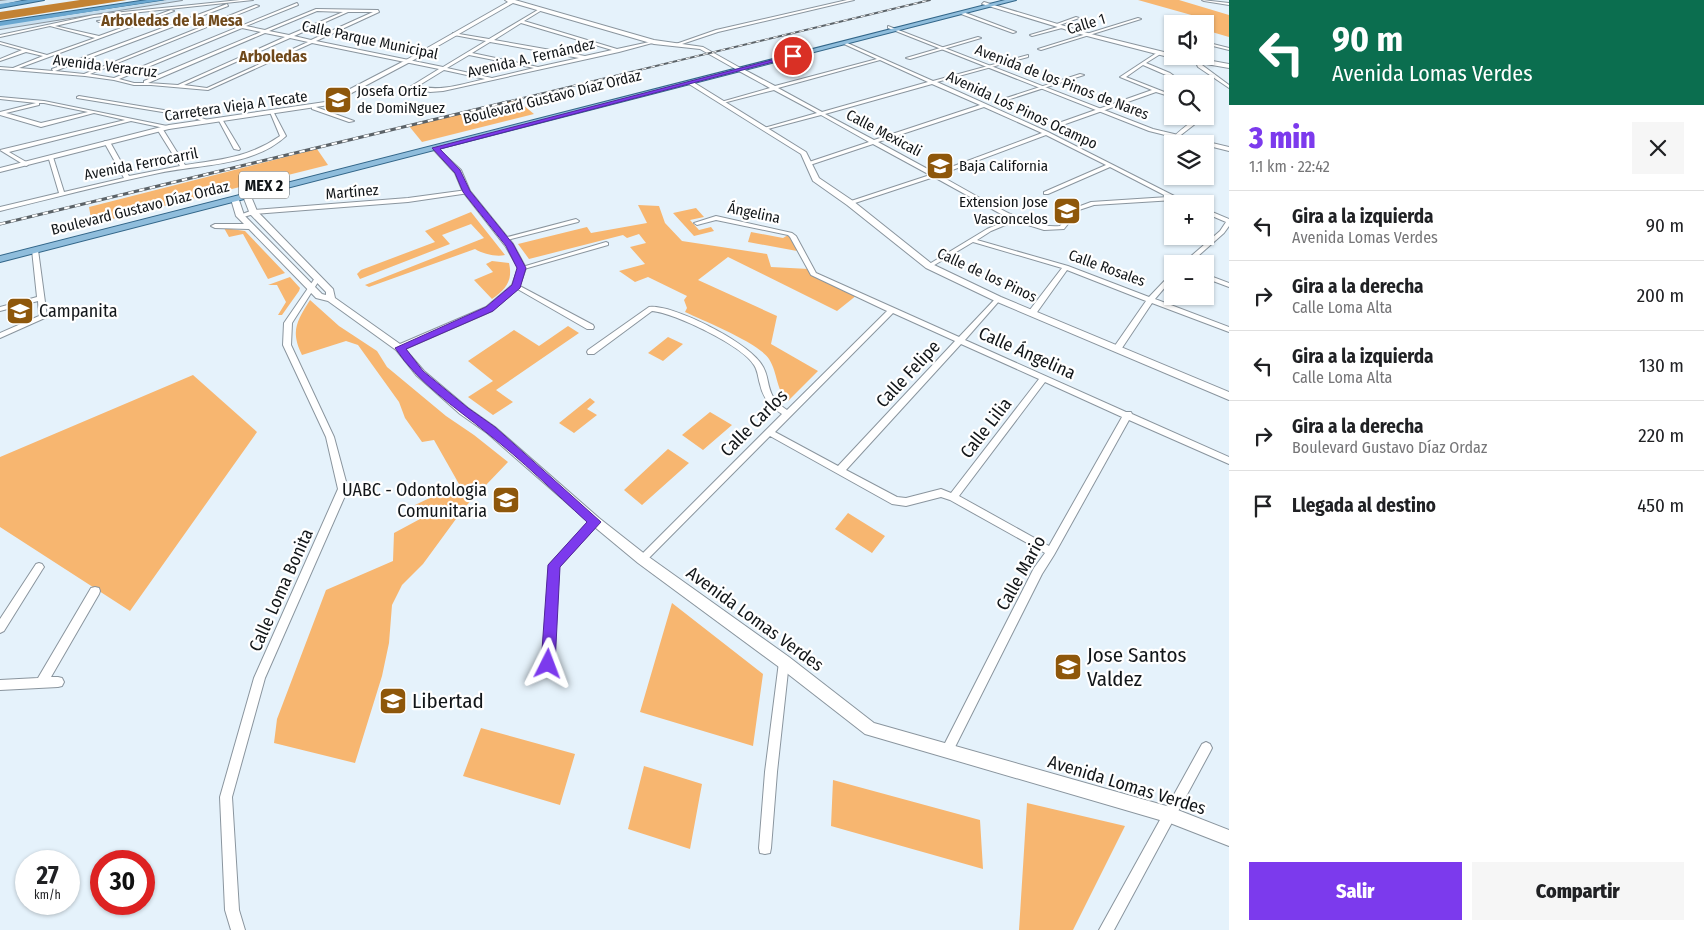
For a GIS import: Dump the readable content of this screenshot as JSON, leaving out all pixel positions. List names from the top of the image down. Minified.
{"streets":{"main road":["Boulevard Gustavo Díaz Ordaz","MEX 2"],"street":["Calle 1","Calle Parque Municipal","Avenida A. Fernández","Avenida Veracruz","Avenida de los Pinos de Nares","Carretera Vieja A Tecate","Avenida Los Pinos Ocampo","Calle Mexicali","Avenida Ferrocarril","Martínez","Ángelina","Calle Rosales","Calle de los Pinos","Calle Ángelina","Calle Felipe","Calle Carlos","Calle Lilia","Calle Mario","Calle Loma Bonita","Avenida Lomas Verdes"]},"crossings":[["Calle Parque Municipal","Avenida A. Fernández"],["Calle Parque Municipal","Avenida Veracruz"],["Calle Parque Municipal","Carretera Vieja A Tecate"],["Avenida de los Pinos de Nares","Boulevard Gustavo Díaz Ordaz"],["Boulevard Gustavo Díaz Ordaz","Avenida Los Pinos Ocampo"],["Boulevard Gustavo Díaz Ordaz","Calle Mexicali"],["Boulevard Gustavo Díaz Ordaz","Calle de los Pinos"],["Boulevard Gustavo Díaz Ordaz","Avenida Lomas Verdes"],["Carretera Vieja A Tecate","Avenida Ferrocarril"],["Martínez","Avenida Lomas Verdes"],["Ángelina","Calle Ángelina"],["Calle de los Pinos","Calle Felipe"],["Calle Ángelina","Calle Felipe"],["Calle Ángelina","Calle Carlos"],["Calle Ángelina","Calle Lilia"],["Calle Ángelina","Calle Mario"],["Calle Carlos","Avenida Lomas Verdes"],["Calle Mario","Avenida Lomas Verdes"],["Calle Loma Bonita","Avenida Lomas Verdes"]],"districts":["Arboledas de la Mesa","Arboledas"],"places":{"school or university":["Josefa Ortiz de DomiNguez","Baja California","Extension Jose Vasconcelos","Campanita","UABC - Odontologia Comunitaria","Jose Santos Valdez","Libertad"]},"page":{"turn":["90 m","Avenida Lomas Verdes"],"map_buttons":["+","−"],"heading":["3 min","1.1 km · 22:42"],"list":[{"name":"Gira a la izquierda","note":"Avenida Lomas Verdes","value":"90 m"},{"name":"Gira a la derecha","note":"Calle Loma Alta","value":"200 m"},{"name":"Gira a la izquierda","note":"Calle Loma Alta","value":"130 m"},{"name":"Gira a la derecha","note":"Boulevard Gustavo Díaz Ordaz","value":"220 m"},{"name":"Llegada al destino","value":"450 m"}],"speed":"27 km/h","limit":"30","buttons":["Salir","Compartir"]}}
